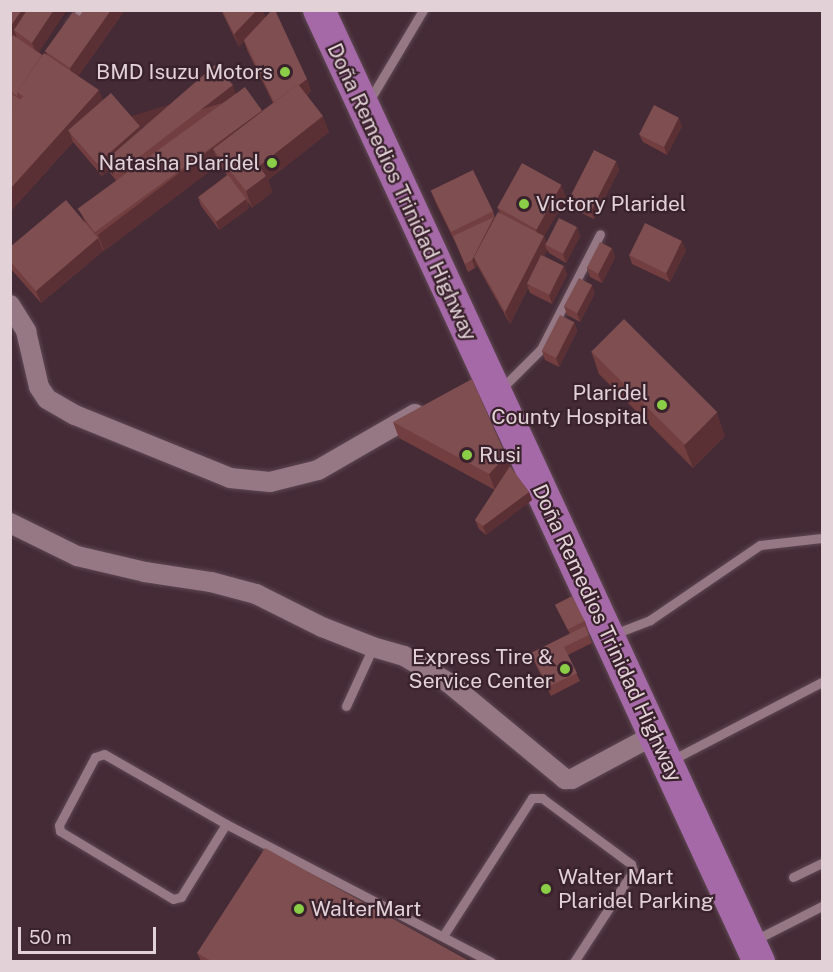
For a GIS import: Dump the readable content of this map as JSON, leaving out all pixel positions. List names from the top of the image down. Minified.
{"streets":{"highway":["Doña Remedios Trinidad Highway"]},"places":["BMD Isuzu Motors","Natasha Plaridel","Victory Plaridel","Plaridel County Hospital","Rusi","Express Tire & Service Center","Walter Mart Plaridel Parking","WalterMart"],"scale_bar":"50 m"}
